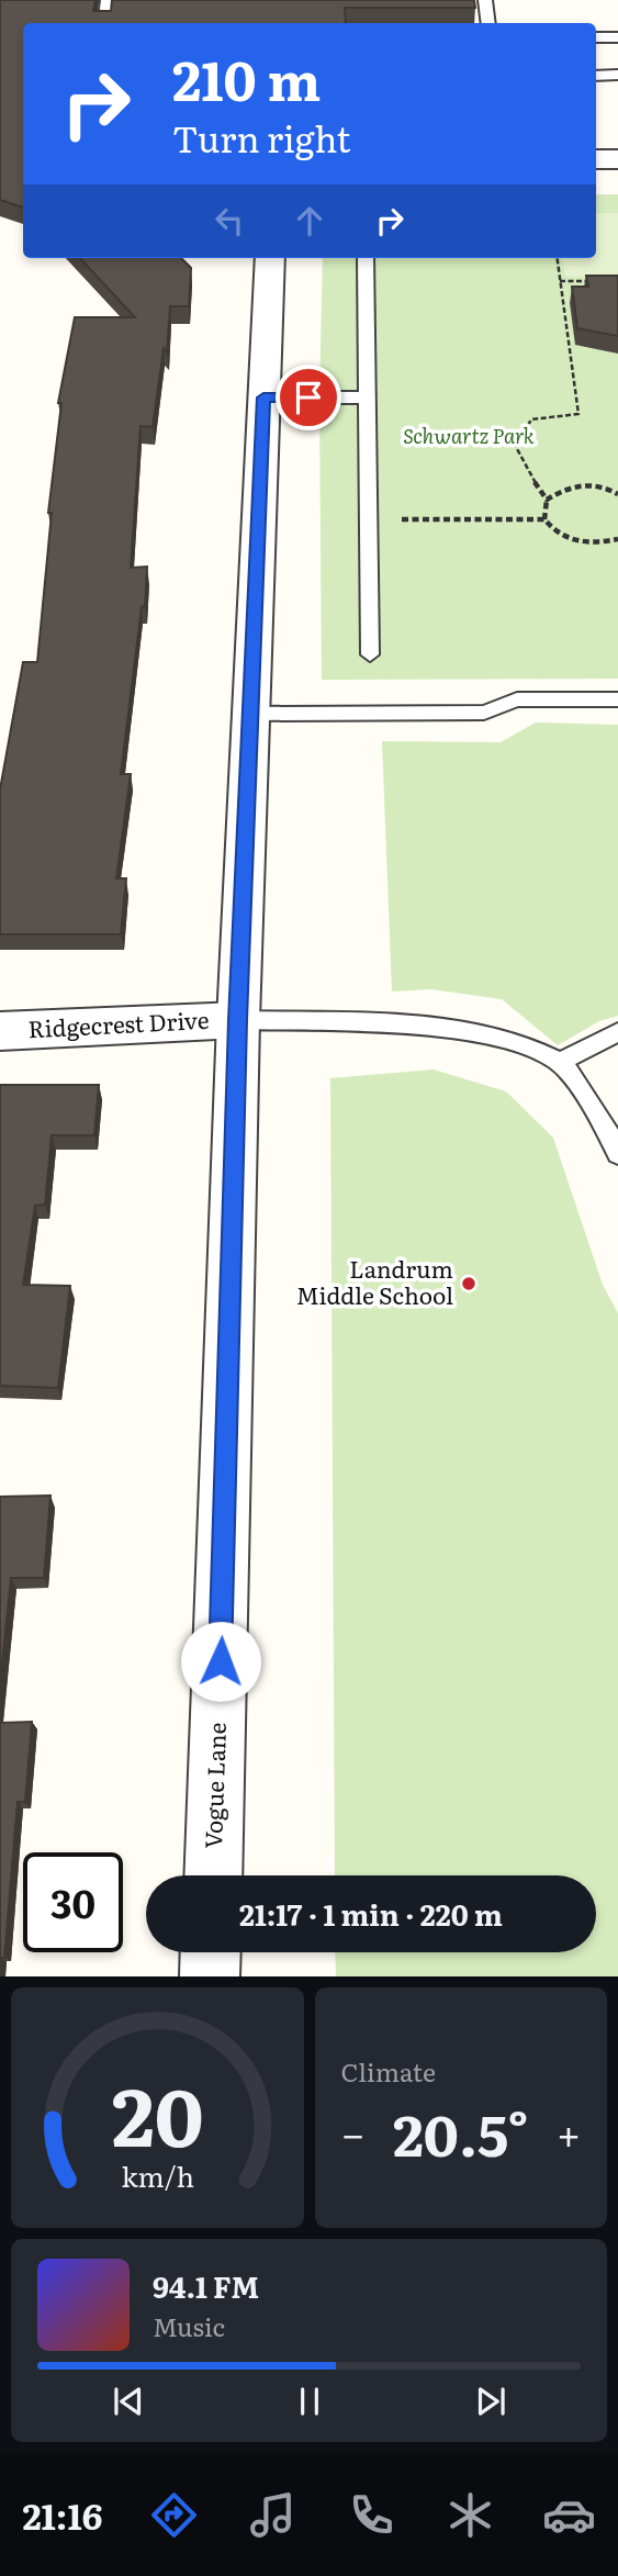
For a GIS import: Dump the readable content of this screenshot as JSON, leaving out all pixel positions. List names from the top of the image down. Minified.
{"streets":{"street":["Ridgecrest Drive","Vogue Lane"]},"crossings":[["Ridgecrest Drive","Vogue Lane"]],"parks":["Schwartz Park"],"places":["Landrum Middle School"],"page":{"turn":["210 m","Turn right"],"limit":"30","trip":"21:17 · 1 min · 220 m","tile":"Climate","heat":["−","20.5°","+"],"song":["94.1 FM","Music"],"tabs":"21:16","gauge":["20","km/h"]}}
